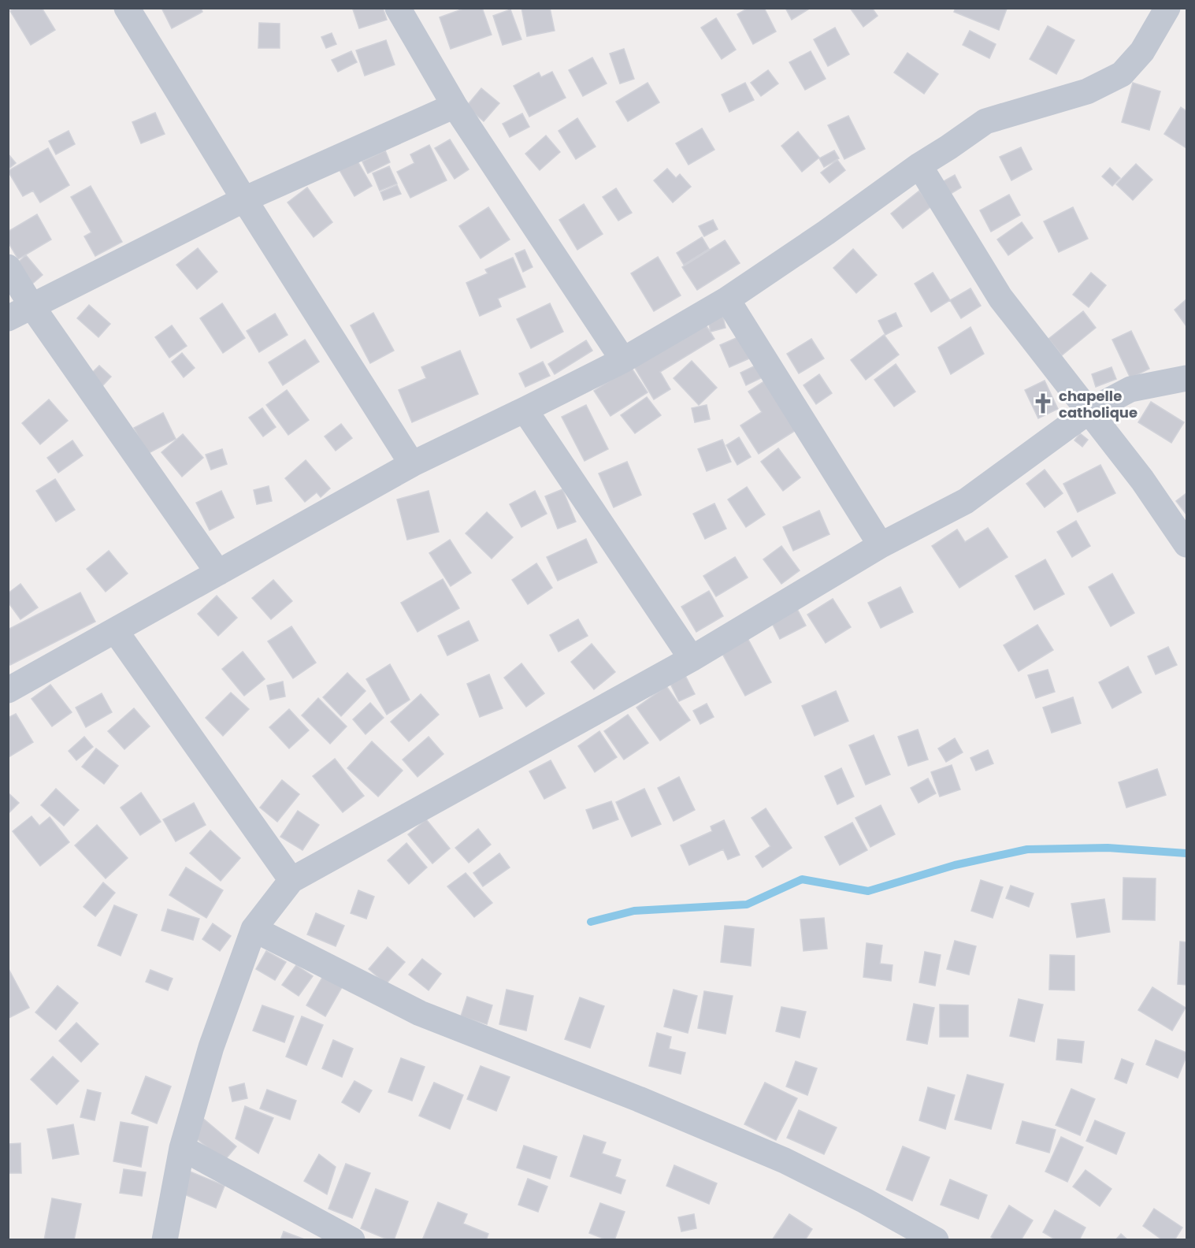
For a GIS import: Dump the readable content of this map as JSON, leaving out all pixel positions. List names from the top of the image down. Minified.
{"places":{"church":["chapelle catholique"]}}
